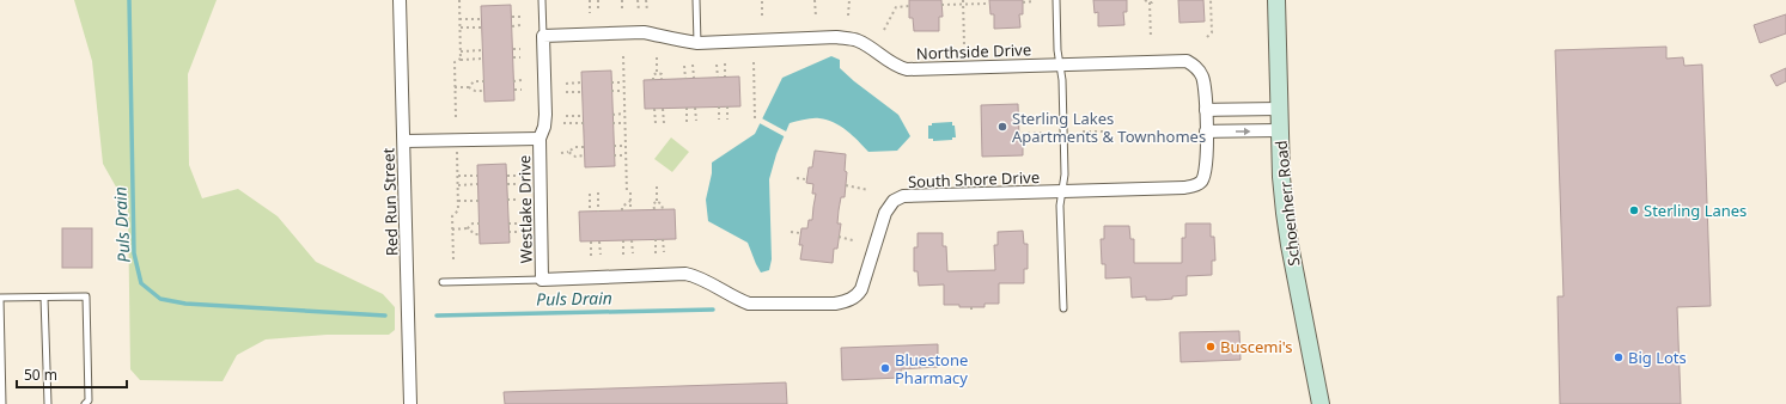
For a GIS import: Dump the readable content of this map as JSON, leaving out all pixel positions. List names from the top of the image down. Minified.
{"streets":{"main road":["Schoenherr Road"],"street":["Northside Drive","South Shore Drive","Red Run Street","Westlake Drive"]},"crossings":[["Northside Drive","South Shore Drive"],["Northside Drive","Westlake Drive"],["South Shore Drive","Westlake Drive"],["Red Run Street","Westlake Drive"]],"water":["Puls Drain"],"places":["Sterling Lakes Apartments & Townhomes","Sterling Lanes","Buscemi's","Big Lots","Bluestone Pharmacy"],"scale_bar":"50 m"}
